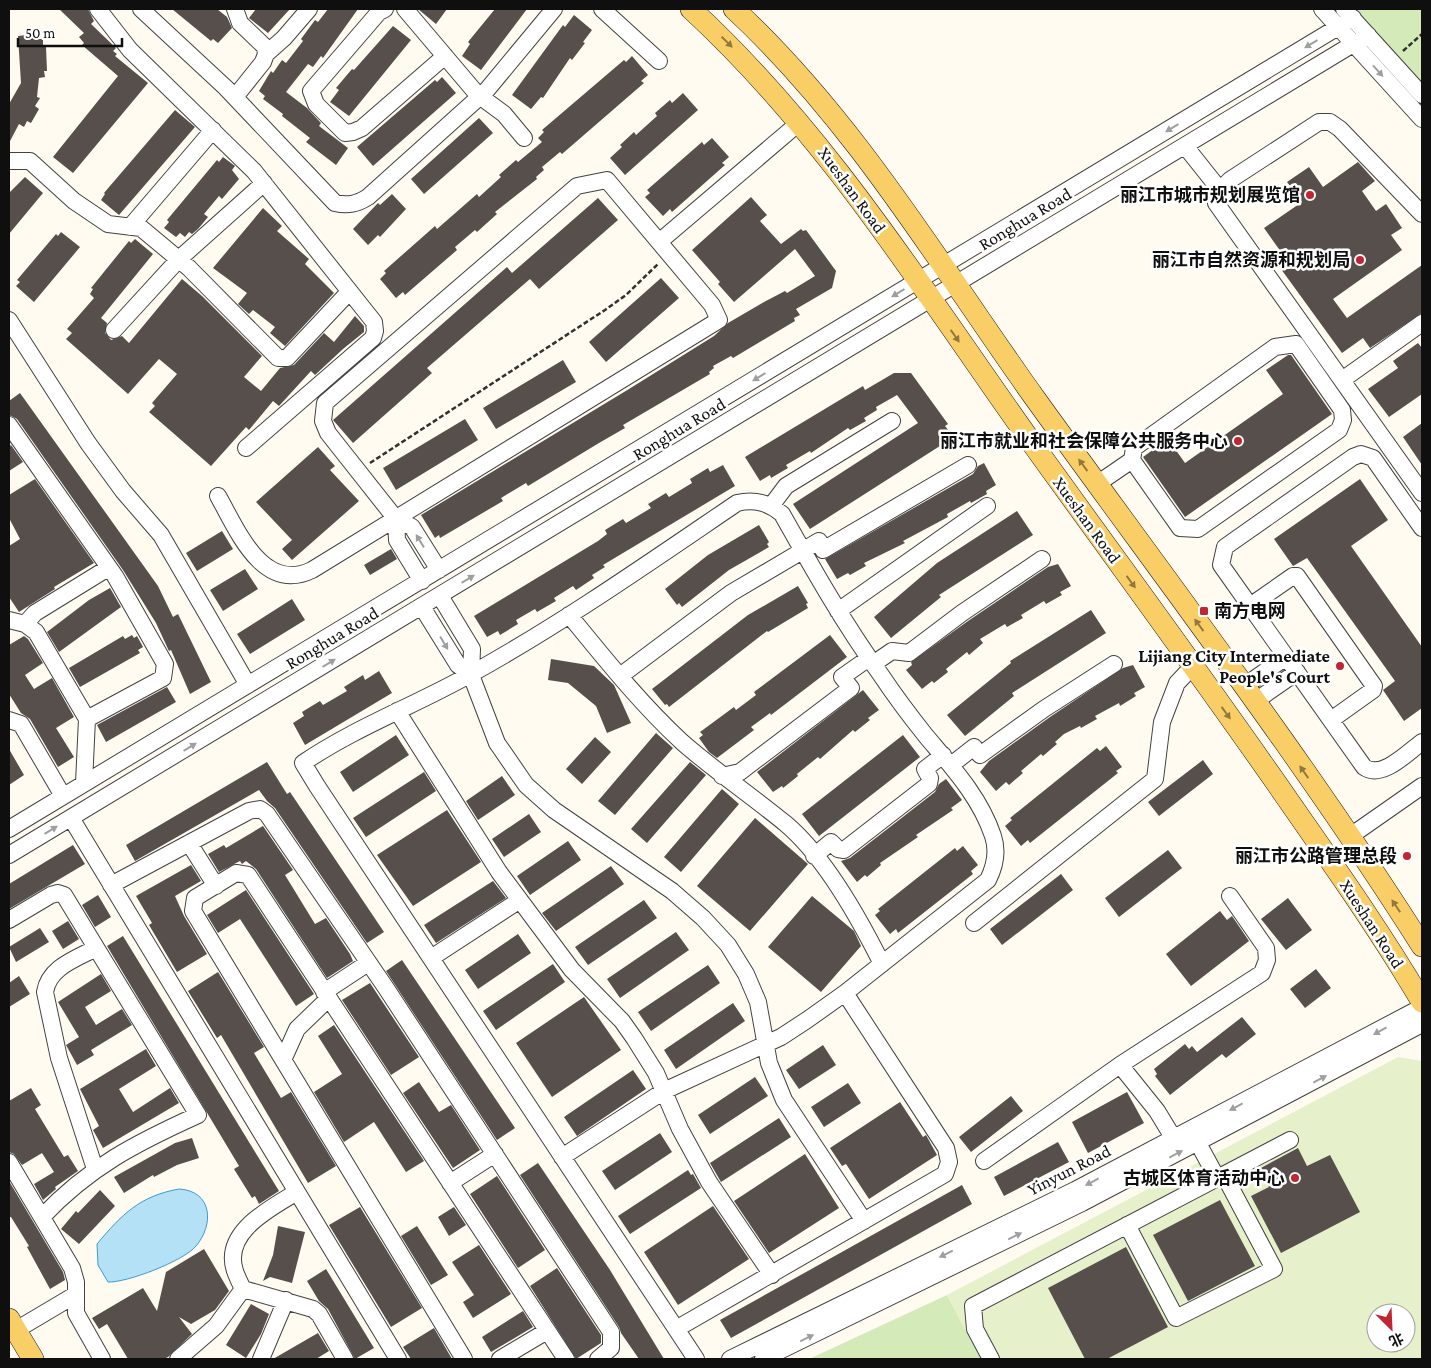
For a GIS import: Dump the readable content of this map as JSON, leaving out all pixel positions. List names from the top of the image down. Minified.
{"streets":{"main road":["Xueshan Road"],"street":["Ronghua Road","Yinyun Road"]},"crossings":[["Xueshan Road","Ronghua Road"]],"places":{"other":["丽江市城市规划展览馆","丽江市自然资源和规划局","丽江市就业和社会保障公共服务中心","Lijiang City Intermediate People's Court","丽江市公路管理总段","古城区体育活动中心"],"transit":["南方电网"]},"scale_bar":"50 m","north":"bottom right"}
